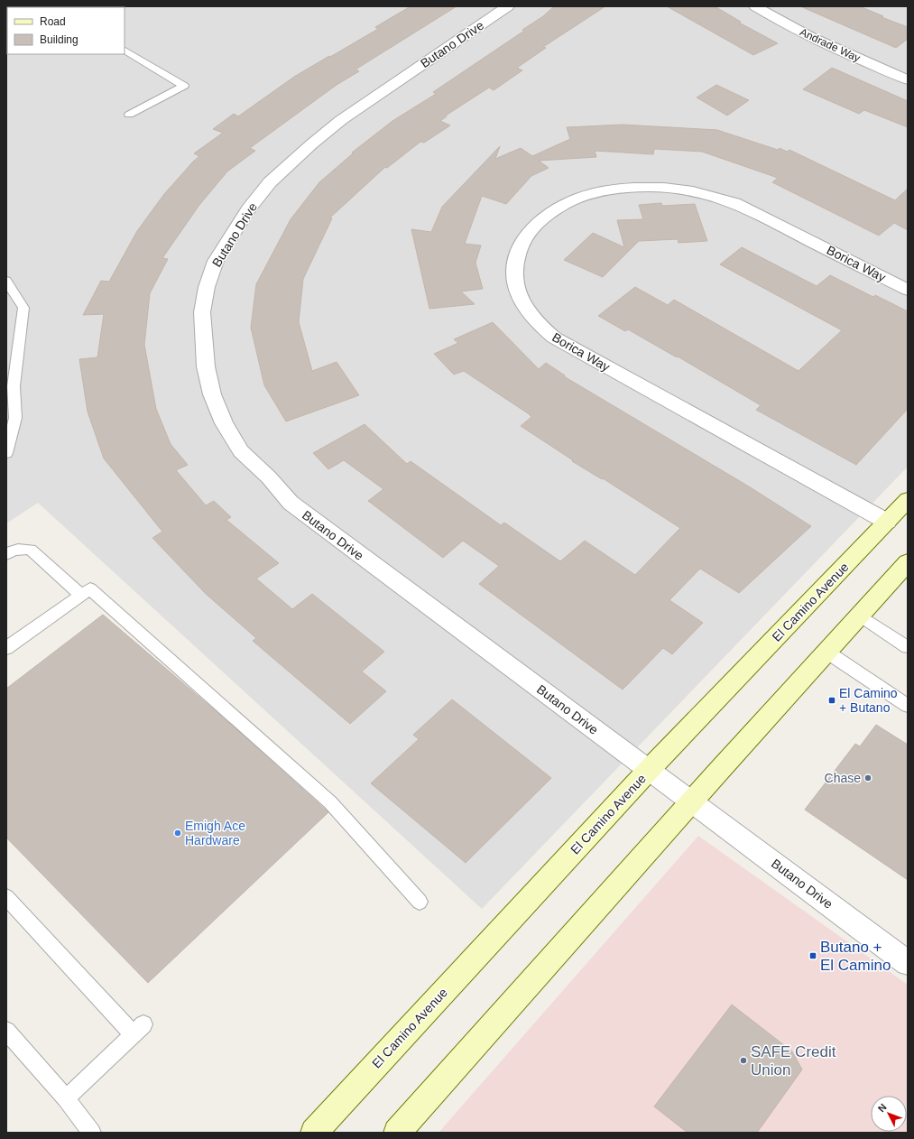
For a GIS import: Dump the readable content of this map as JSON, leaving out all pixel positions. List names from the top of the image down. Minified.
{"streets":{"main road":["El Camino Avenue"],"street":["Butano Drive","Andrade Way","Borica Way"]},"crossings":[["Butano Drive","El Camino Avenue"],["Borica Way","El Camino Avenue"]],"places":{"transit":["El Camino + Butano","Butano + El Camino"],"other":["Chase","Emigh Ace Hardware","SAFE Credit Union"]},"legend":["Road","Building"],"north":"top left"}
